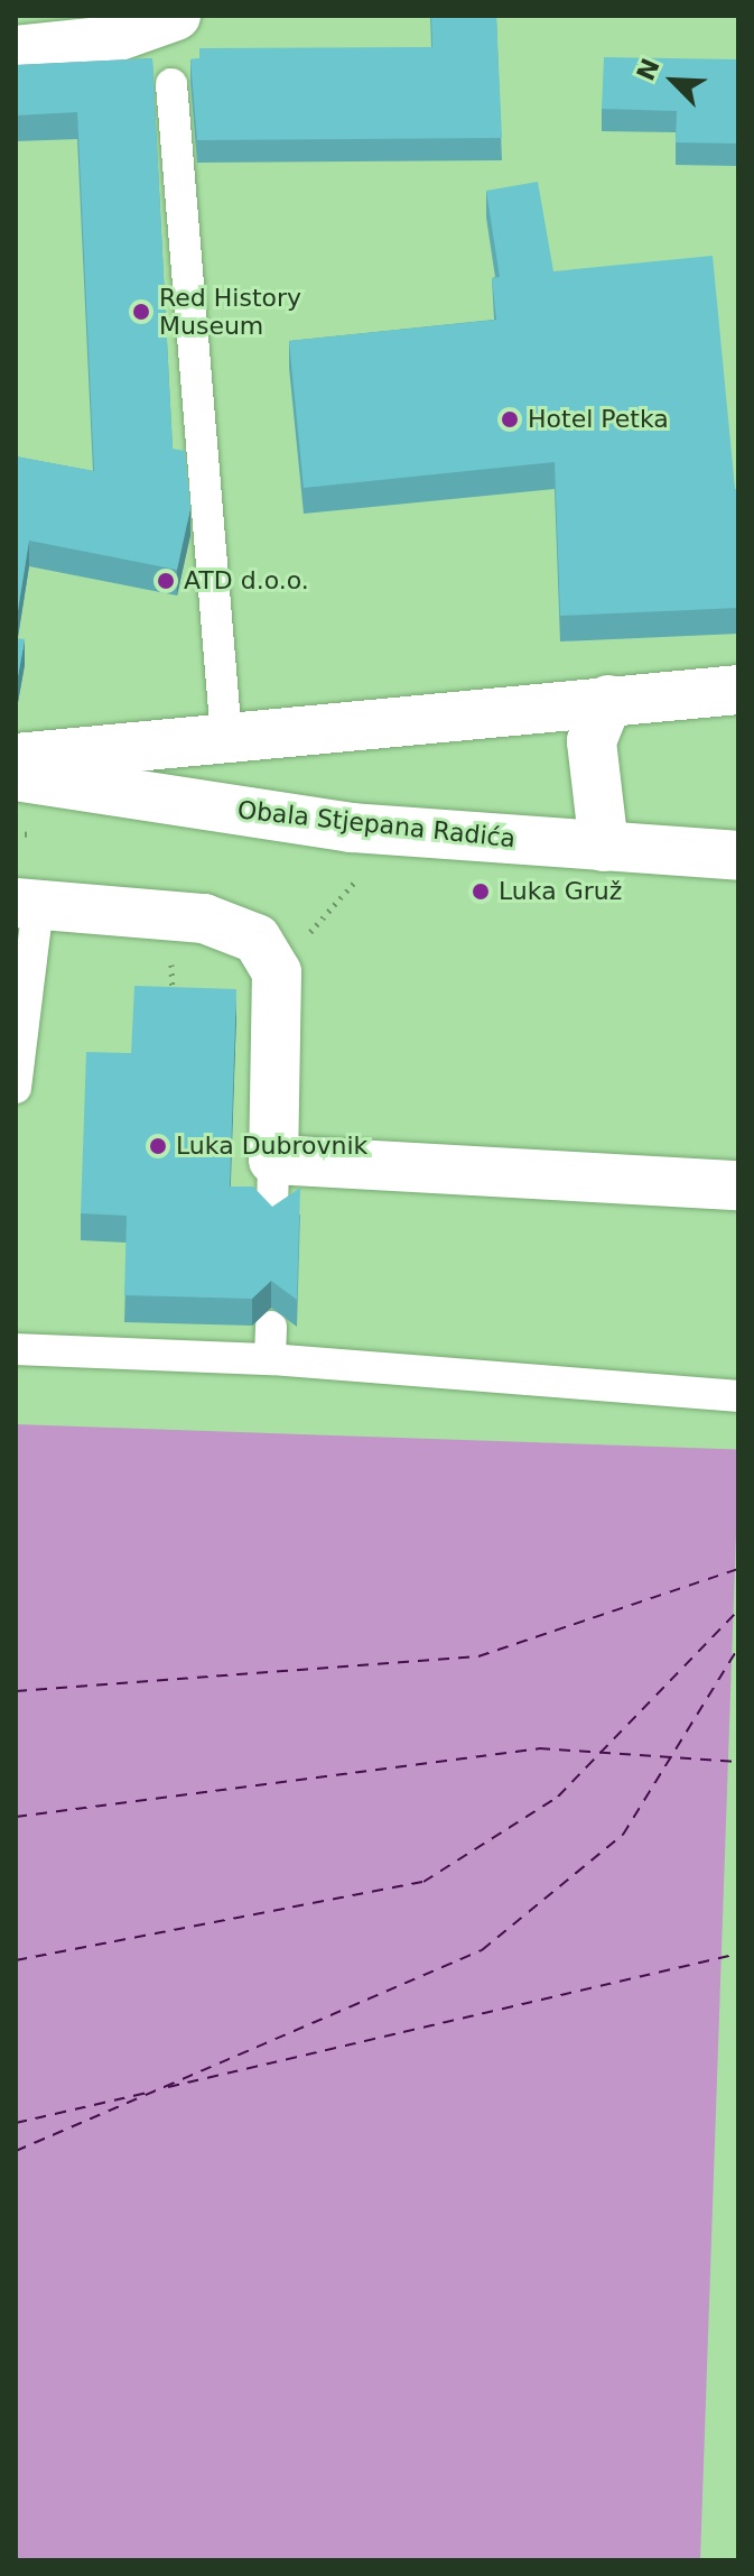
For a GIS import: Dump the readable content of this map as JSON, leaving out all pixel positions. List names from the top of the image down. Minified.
{"streets":{"main road":["Obala Stjepana Radića"]},"places":["Red History Museum","Hotel Petka","ATD d.o.o.","Luka Gruž","Luka Dubrovnik"],"north":"top left"}
